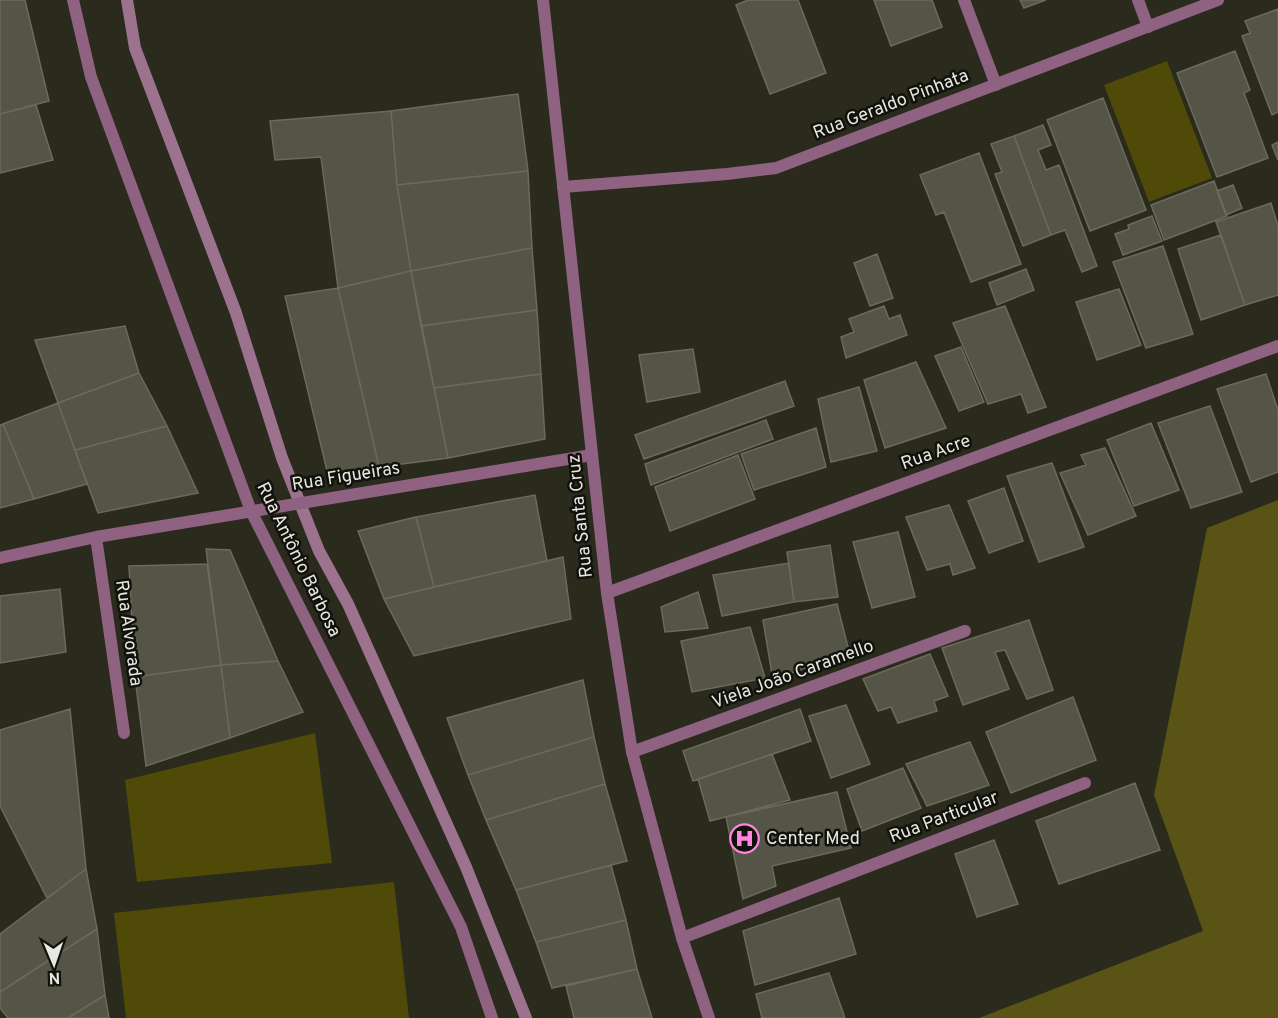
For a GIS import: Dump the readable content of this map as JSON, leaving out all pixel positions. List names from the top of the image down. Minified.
{"streets":{"street":["Rua Geraldo Pinhata","Rua Acre","Rua Figueiras","Rua Santa Cruz","Rua Antônio Barbosa","Rua Alvorada","Viela João Caramello","Rua Particular"]},"crossings":[["Rua Geraldo Pinhata","Rua Santa Cruz"],["Rua Acre","Rua Santa Cruz"],["Rua Figueiras","Rua Santa Cruz"],["Rua Figueiras","Rua Antônio Barbosa"],["Rua Figueiras","Rua Alvorada"],["Rua Santa Cruz","Viela João Caramello"],["Rua Santa Cruz","Rua Particular"]],"places":{"hospital":["Center Med"]},"north":"bottom"}
